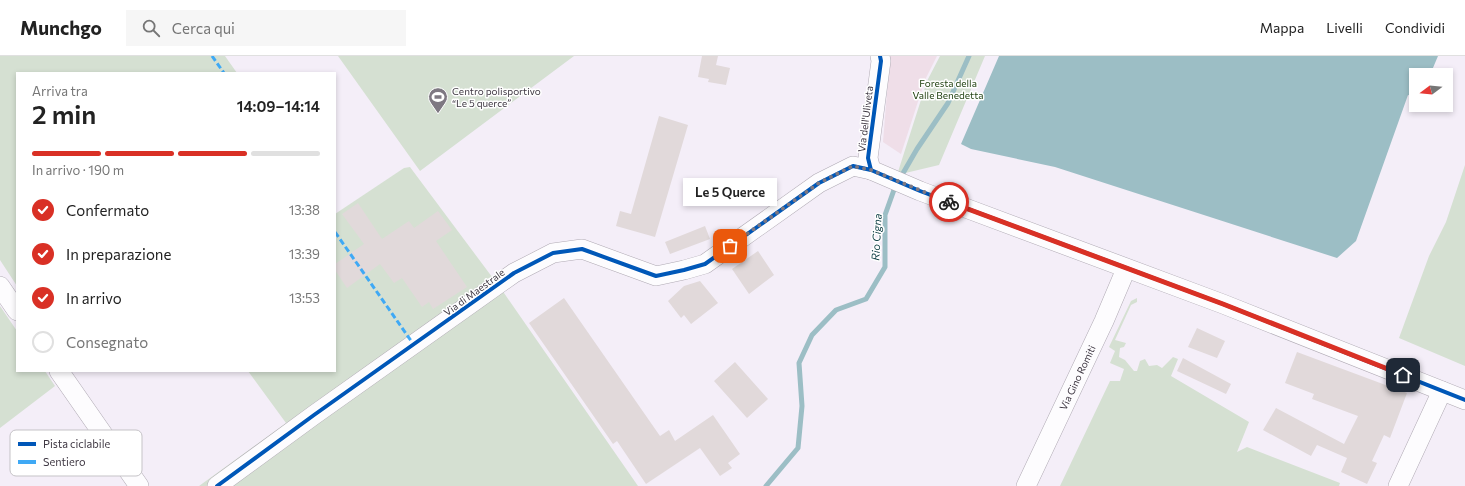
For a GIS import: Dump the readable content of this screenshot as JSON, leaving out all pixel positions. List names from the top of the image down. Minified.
{"streets":{"street":["Via dell'Uliveta","Via di Maestrale","Via Gino Romiti"]},"crossings":[["Via dell'Uliveta","Via di Maestrale"]],"water":["Rio Cigna"],"parks":["Foresta della Valle Benedetta"],"places":{"sports":["Centro polisportivo “Le 5 querce”"],"other":["Le 5 Querce"]},"legend":["Pista ciclabile","Sentiero"],"north":"left","page":{"header":"Munchgo","search":"Cerca qui","nav":["Mappa","Livelli","Condividi"],"heading":["2 min","Arriva tra","14:09–14:14"],"bar":"In arrivo · 190 m","bubble":"Le 5 Querce","list":[["Confermato","13:38"],["In preparazione","13:39"],["In arrivo","13:53"],"Consegnato"]}}
